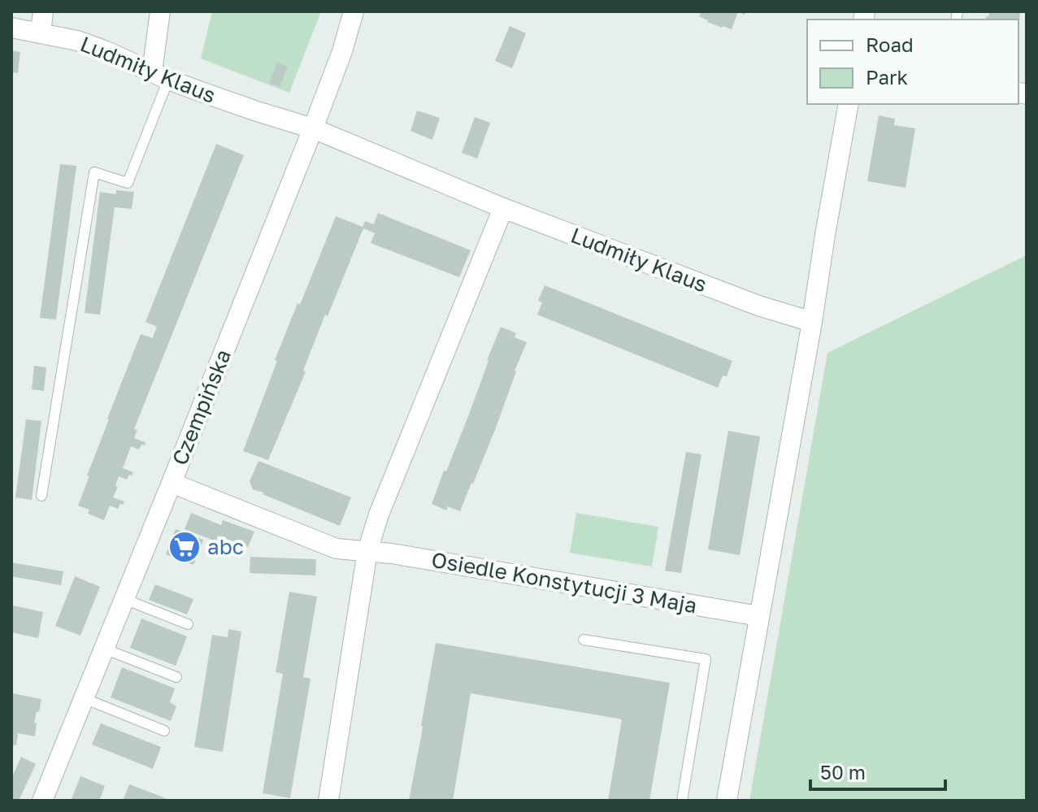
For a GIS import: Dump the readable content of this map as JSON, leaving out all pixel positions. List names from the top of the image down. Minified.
{"streets":{"street":["Ludmiły Klaus","Czempińska","Osiedle Konstytucji 3 Maja"]},"crossings":[["Ludmiły Klaus","Czempińska"],["Czempińska","Osiedle Konstytucji 3 Maja"]],"places":{"supermarket":["abc"]},"legend":["Road","Park"],"scale_bar":"50 m"}
